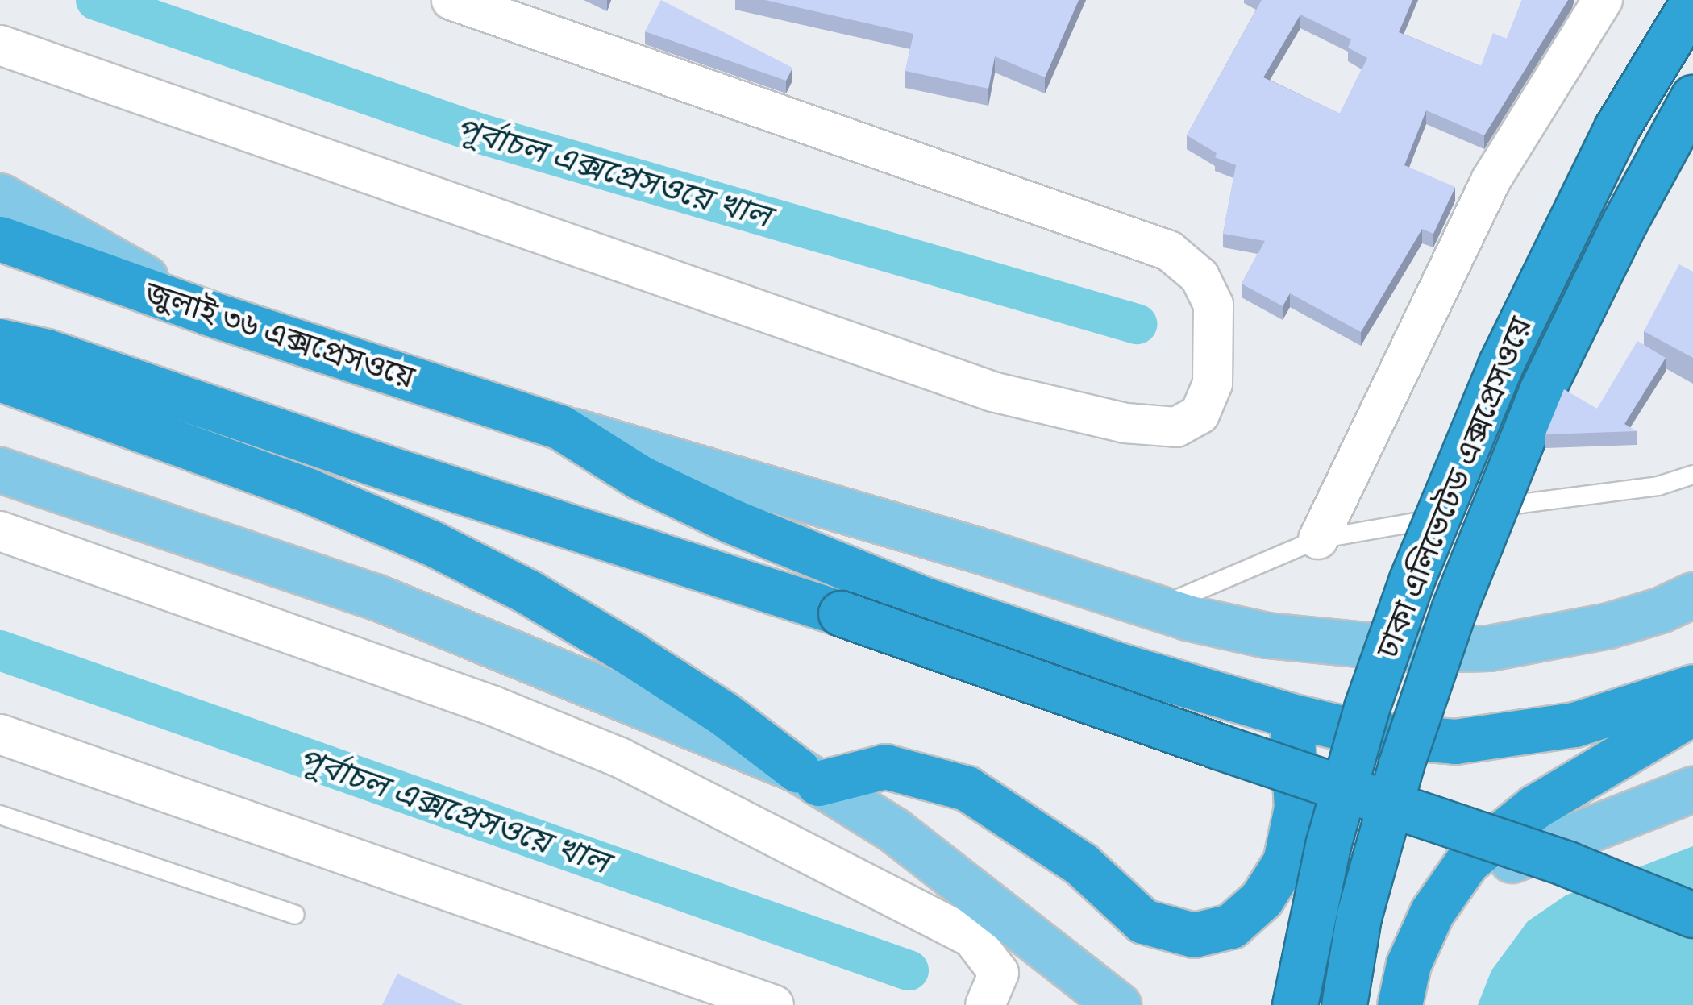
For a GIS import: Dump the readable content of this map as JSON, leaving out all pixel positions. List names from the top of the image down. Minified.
{"streets":{"highway":["জুলাই ৩৬ এক্সপ্রেসওয়ে","ঢাকা এলিভেটেড এক্সপ্রেসওয়ে"]},"water":["পূর্বাচল এক্সপ্রেসওয়ে খাল"]}
